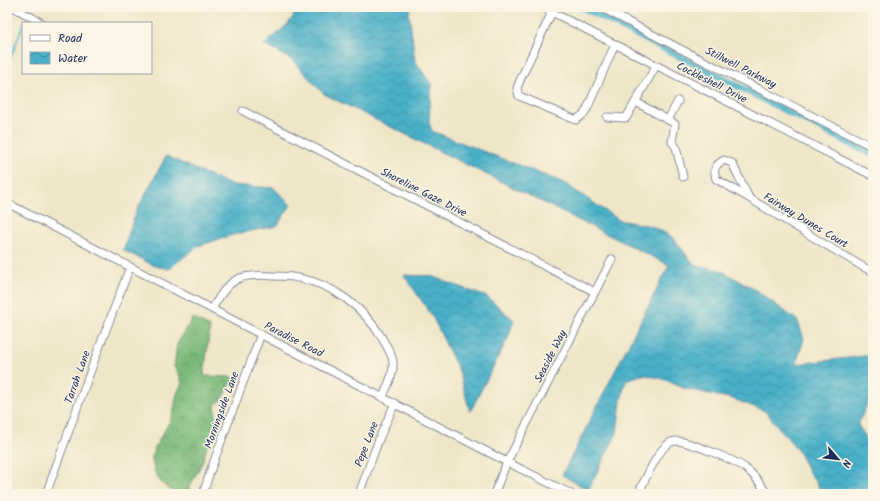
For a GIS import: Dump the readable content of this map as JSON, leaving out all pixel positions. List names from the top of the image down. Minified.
{"streets":{"street":["Stillwell Parkway","Cockleshell Drive","Shoreline Gaze Drive","Fairway Dunes Court","Paradise Road","Seaside Way","Tarrah Lane","Morningside Lane","Pepe Lane"]},"crossings":[["Shoreline Gaze Drive","Seaside Way"],["Paradise Road","Seaside Way"],["Paradise Road","Tarrah Lane"],["Paradise Road","Morningside Lane"],["Paradise Road","Pepe Lane"]],"legend":["Road","Water"],"north":"bottom right"}
